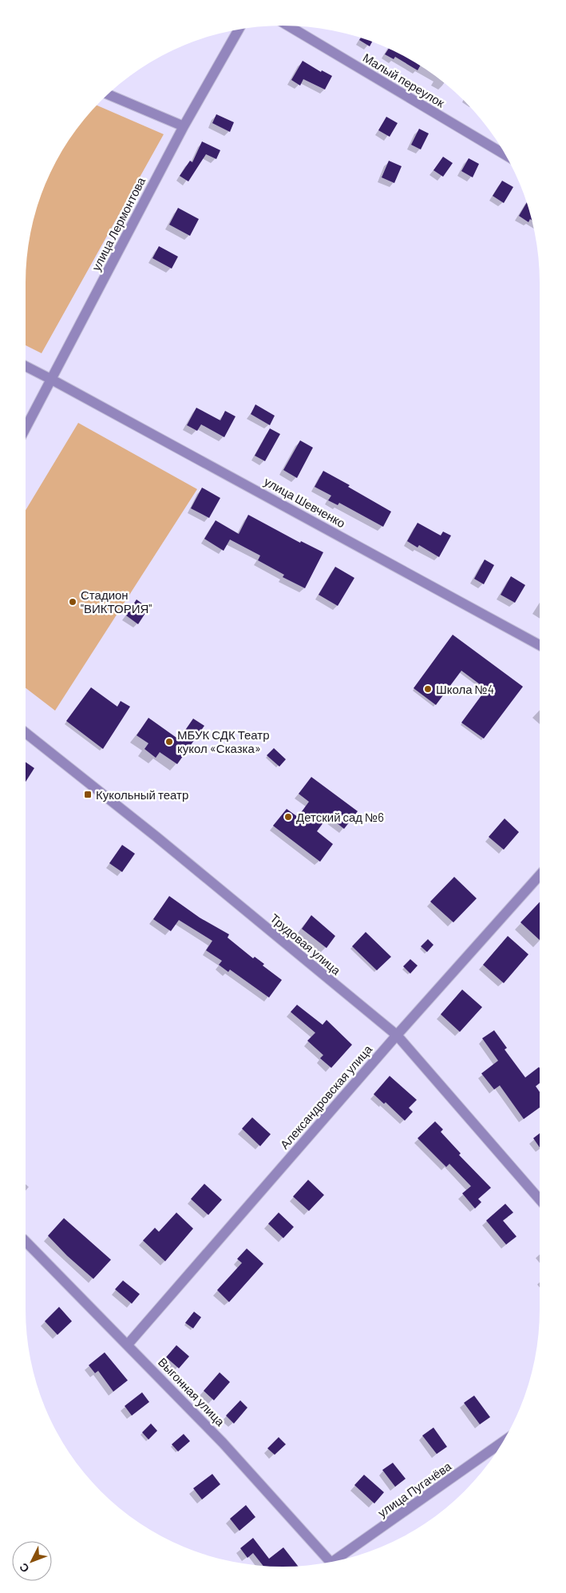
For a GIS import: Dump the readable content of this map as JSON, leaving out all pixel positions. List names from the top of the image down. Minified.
{"streets":{"street":["Малый переулок","улица Лермонтова","улица Шевченко","Трудовая улица","Александровская улица","Выгонная улица","улица Пугачёва"]},"crossings":[["улица Лермонтова","улица Шевченко"],["Трудовая улица","Александровская улица"],["Александровская улица","Выгонная улица"]],"places":{"other":["Стадион \"ВИКТОРИЯ\"","Школа №4","МБУК СДК Театр кукол «Сказка»","Детский сад №6"],"transit":["Кукольный театр"]},"north":"bottom left"}
